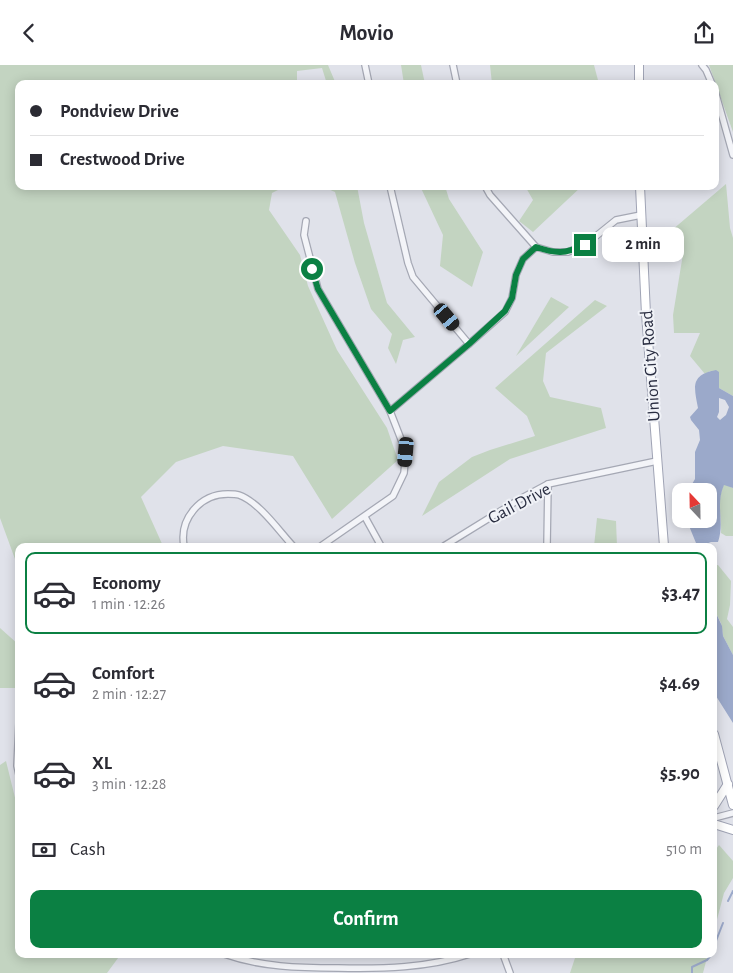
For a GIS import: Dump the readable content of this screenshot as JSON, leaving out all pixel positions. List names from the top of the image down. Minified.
{"streets":{"main road":["Union City Road"],"street":["Gail Drive"]},"crossings":[["Union City Road","Gail Drive"]],"north":"top","page":{"header":"Movio","banner":["Pondview Drive","Crestwood Drive"],"bubble":"2 min","list":[{"name":"Economy","note":"1 min · 12:26","value":"$3.47"},{"name":"Comfort","note":"2 min · 12:27","value":"$4.69"},{"name":"XL","note":"3 min · 12:28","value":"$5.90"}],"pay":["Cash","510 m"],"buttons":"Confirm"}}
